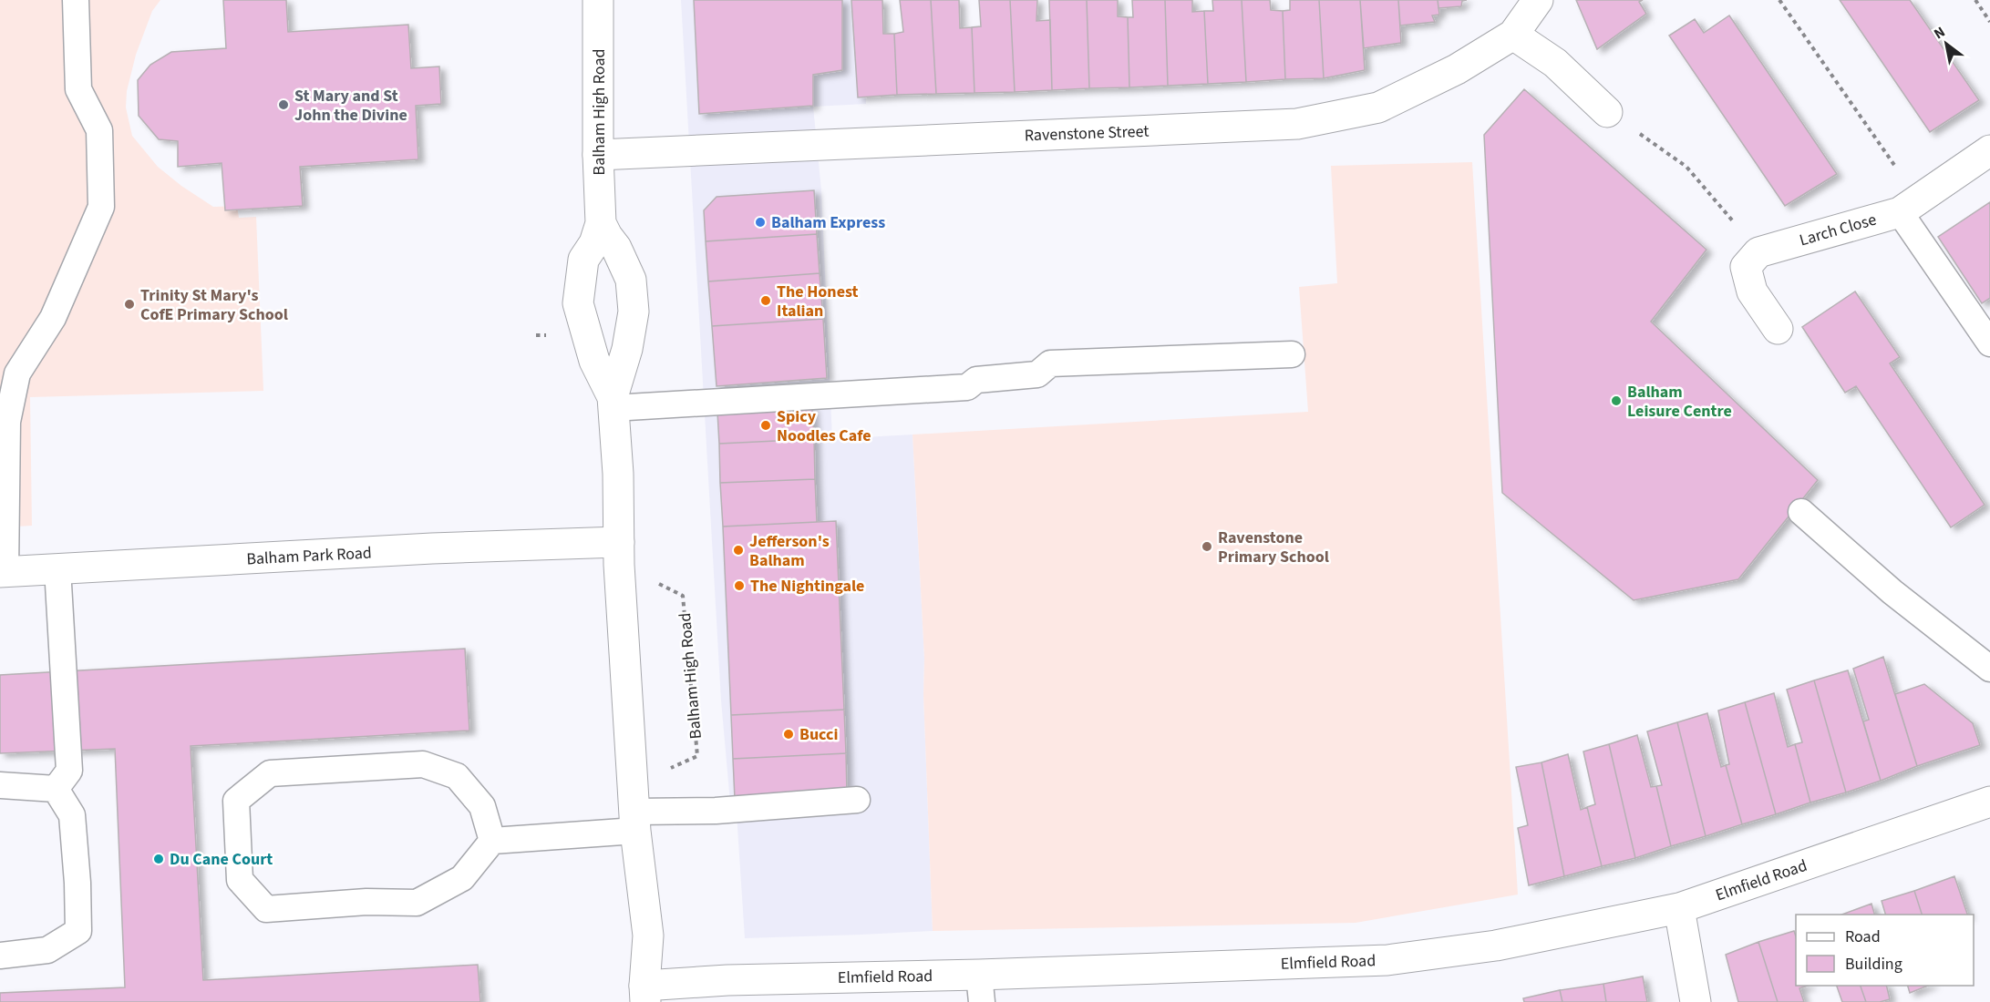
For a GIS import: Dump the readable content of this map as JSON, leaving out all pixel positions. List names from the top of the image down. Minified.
{"streets":{"main road":["Balham High Road","Ravenstone Street","Larch Close","Balham Park Road","Elmfield Road"]},"crossings":[["Balham High Road","Ravenstone Street"],["Balham High Road","Balham Park Road"],["Balham High Road","Elmfield Road"]],"places":["St Mary and St John the Divine","Balham Express","The Honest Italian","Trinity St Mary's CofE Primary School","Balham Leisure Centre","Spicy Noodles Cafe","Ravenstone Primary School","Jefferson's Balham","The Nightingale","Bucci","Du Cane Court"],"legend":["Road","Building"],"north":"top left"}
